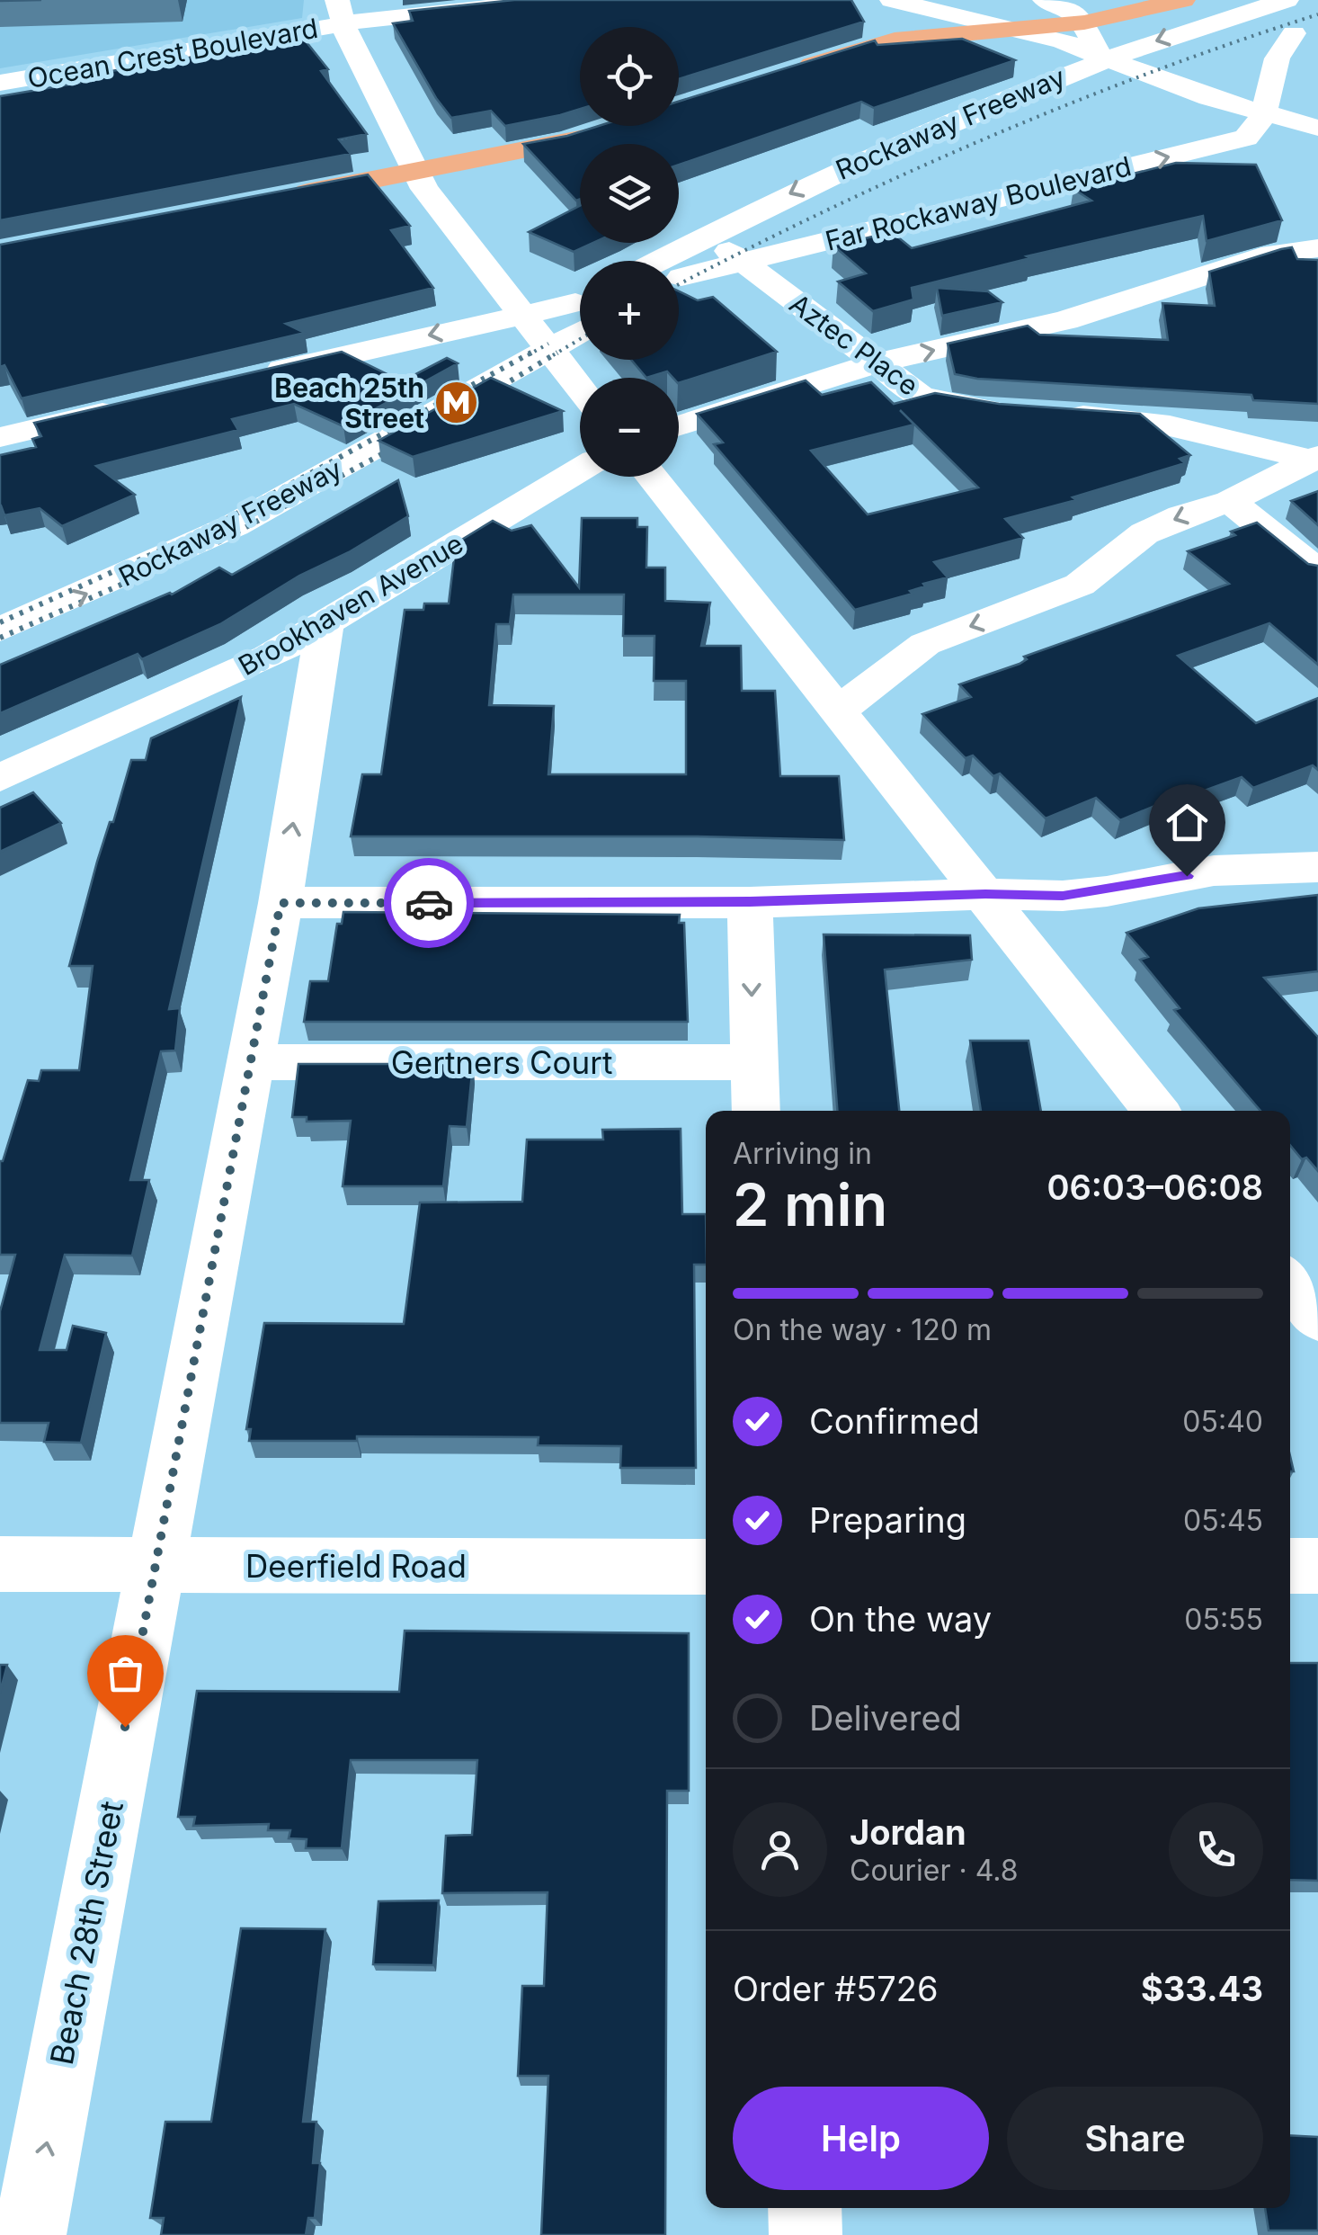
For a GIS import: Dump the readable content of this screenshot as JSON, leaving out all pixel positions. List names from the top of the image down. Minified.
{"streets":{"street":["Ocean Crest Boulevard","Rockaway Freeway","Far Rockaway Boulevard","Aztec Place","Brookhaven Avenue","Gertners Court","Deerfield Road","Beach 28th Street"]},"crossings":[["Rockaway Freeway","Far Rockaway Boulevard"],["Rockaway Freeway","Aztec Place"],["Far Rockaway Boulevard","Aztec Place"],["Brookhaven Avenue","Beach 28th Street"],["Gertners Court","Beach 28th Street"],["Deerfield Road","Beach 28th Street"]],"one_way":["Beach 28th Street"],"places":{"metro station":["Beach 25th Street"]},"page":{"map_buttons":["+","−"],"heading":["2 min","Arriving in","06:03–06:08"],"panel":["Jordan","Courier · 4.8","Order #5726","$33.43"],"bar":"On the way · 120 m","list":[["Confirmed","05:40"],["Preparing","05:45"],["On the way","05:55"],"Delivered"],"buttons":["Help","Share"]}}
